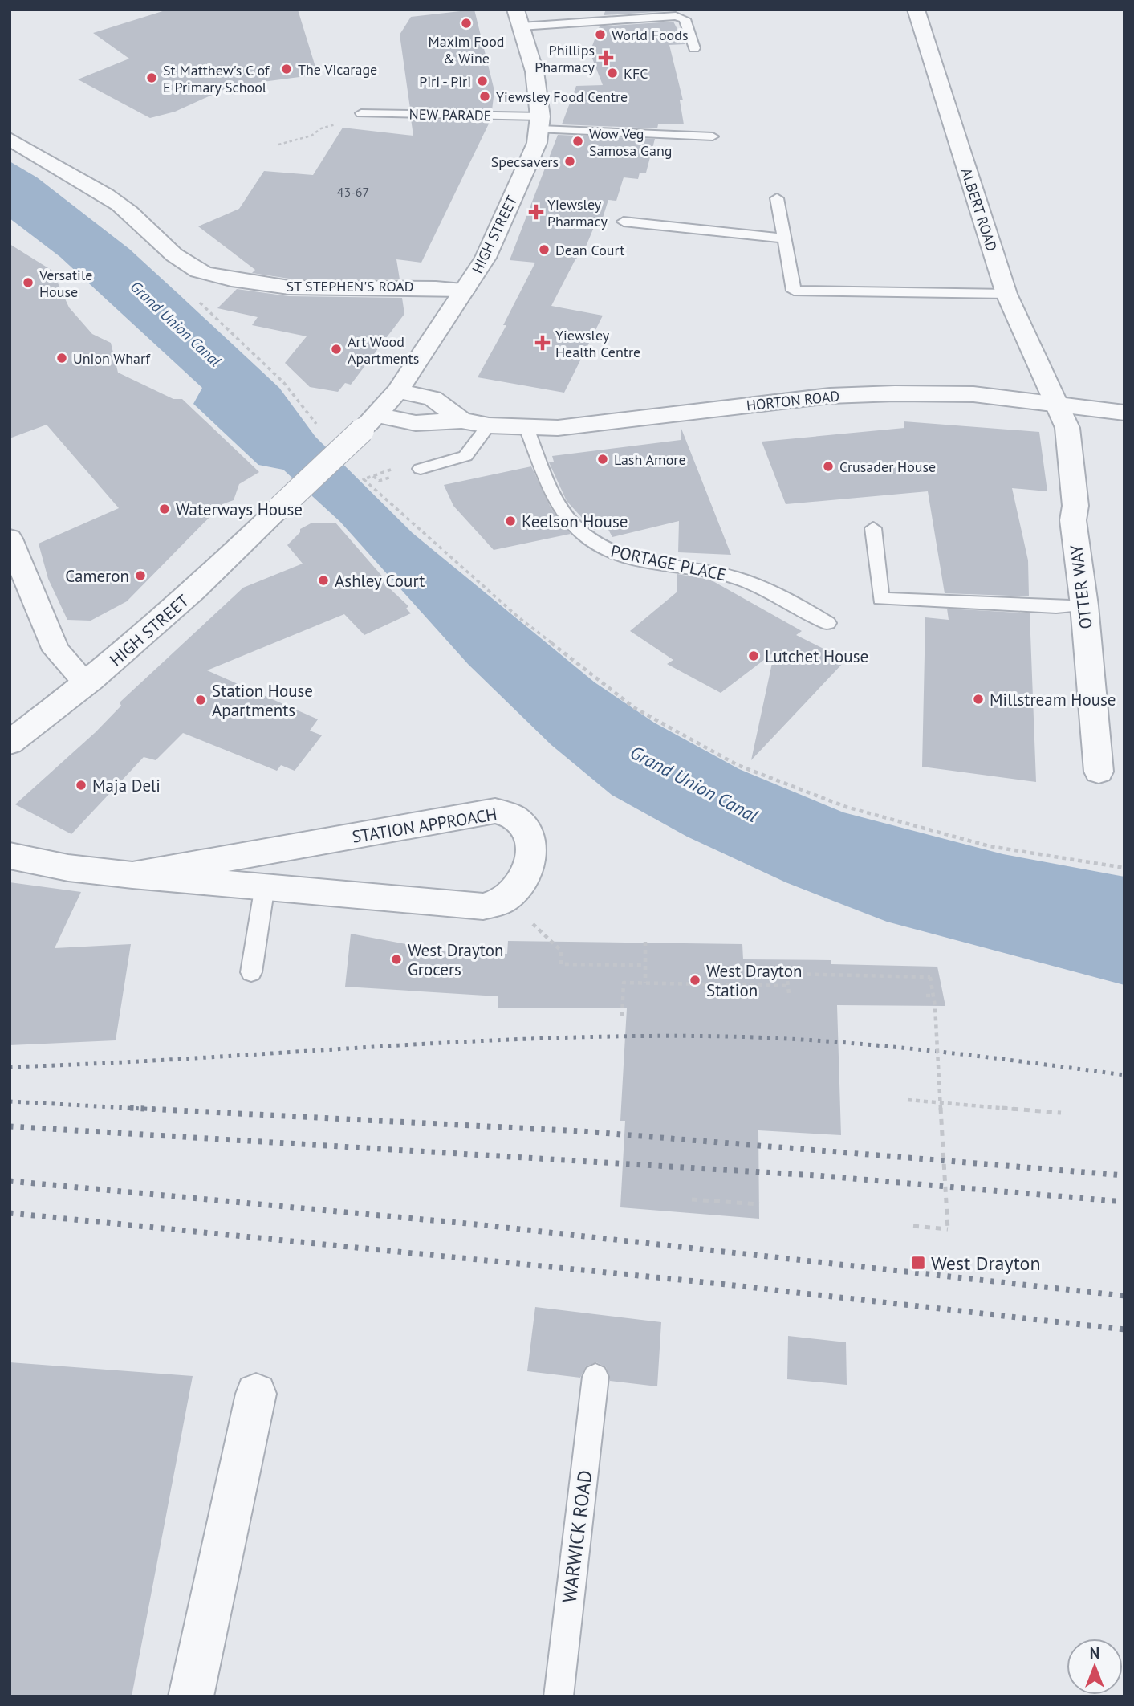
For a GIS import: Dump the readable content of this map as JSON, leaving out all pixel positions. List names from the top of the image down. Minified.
{"streets":{"street":["ALBERT ROAD","HIGH STREET","ST STEPHEN'S ROAD","HORTON ROAD","OTTER WAY","STATION APPROACH"],"lane":["NEW PARADE","PORTAGE PLACE","WARWICK ROAD"]},"crossings":[["NEW PARADE","HIGH STREET"],["ALBERT ROAD","HORTON ROAD"],["ALBERT ROAD","OTTER WAY"],["HIGH STREET","ST STEPHEN'S ROAD"],["HIGH STREET","HORTON ROAD"],["HORTON ROAD","PORTAGE PLACE"],["HORTON ROAD","OTTER WAY"]],"water":["Grand Union Canal"],"places":{"other":["Maxim Food & Wine","World Foods","The Vicarage","KFC","St Matthew's C of E Primary School","Piri - Piri","Yiewsley Food Centre","Wow Veg Samosa Gang","Specsavers","Dean Court","Versatile House","Art Wood Apartments","Union Wharf","Lash Amore","Crusader House","Waterways House","Keelson House","Cameron","Ashley Court","Lutchet House","Millstream House","Station House Apartments","Maja Deli","West Drayton Grocers","West Drayton Station"],"health":["Phillips Pharmacy","Yiewsley Pharmacy","Yiewsley Health Centre"],"transit":["West Drayton"]},"house_numbers":["43-67"],"north":"top"}
